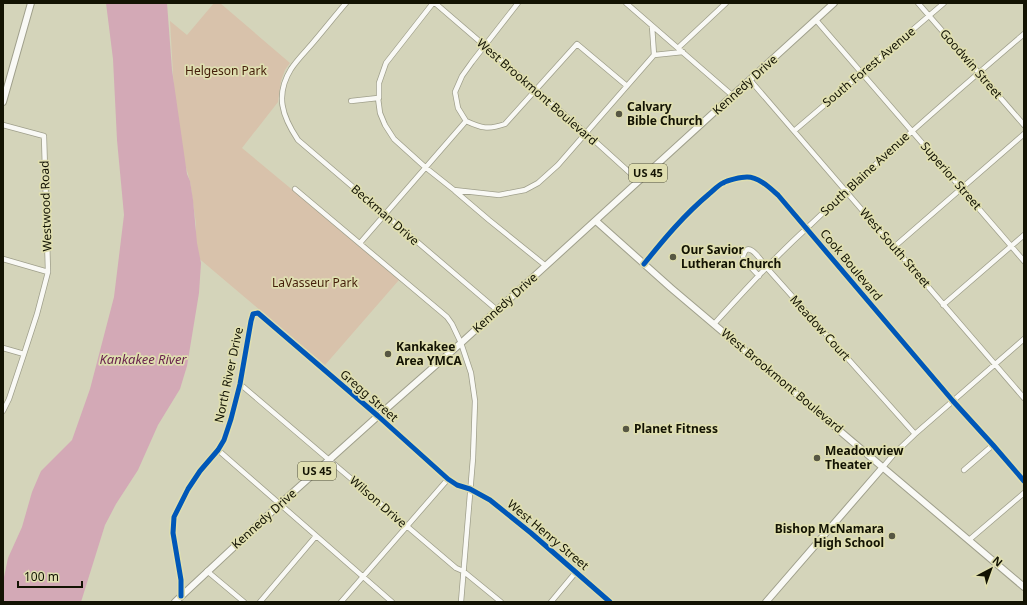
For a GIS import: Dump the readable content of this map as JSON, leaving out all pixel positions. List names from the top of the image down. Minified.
{"streets":{"main road":["Kennedy Drive","West Brookmont Boulevard","US 45"],"street":["Goodwin Street","South Forest Avenue","South Blaine Avenue","Superior Street","Westwood Road","Beckman Drive","West South Street","Cook Boulevard","Meadow Court","North River Drive","Gregg Street","Wilson Drive","West Henry Street"]},"crossings":[["Goodwin Street","South Forest Avenue"],["Goodwin Street","South Blaine Avenue"],["South Forest Avenue","Superior Street"],["South Forest Avenue","West South Street"],["Kennedy Drive","West Brookmont Boulevard"],["Kennedy Drive","Superior Street"],["Kennedy Drive","Beckman Drive"],["Kennedy Drive","West South Street"],["Kennedy Drive","North River Drive"],["Kennedy Drive","Gregg Street"],["Kennedy Drive","Wilson Drive"],["West Brookmont Boulevard","South Blaine Avenue"],["West Brookmont Boulevard","Cook Boulevard"],["South Blaine Avenue","Superior Street"],["South Blaine Avenue","West South Street"],["South Blaine Avenue","Cook Boulevard"],["South Blaine Avenue","Meadow Court"],["North River Drive","Gregg Street"],["North River Drive","Wilson Drive"],["Gregg Street","West Henry Street"]],"water":["Kankakee River"],"parks":["Helgeson Park","LaVasseur Park"],"places":["Calvary Bible Church","Our Savior Lutheran Church","Kankakee Area YMCA","Planet Fitness","Meadowview Theater","Bishop McNamara High School"],"scale_bar":"100 m","north":"top right"}
